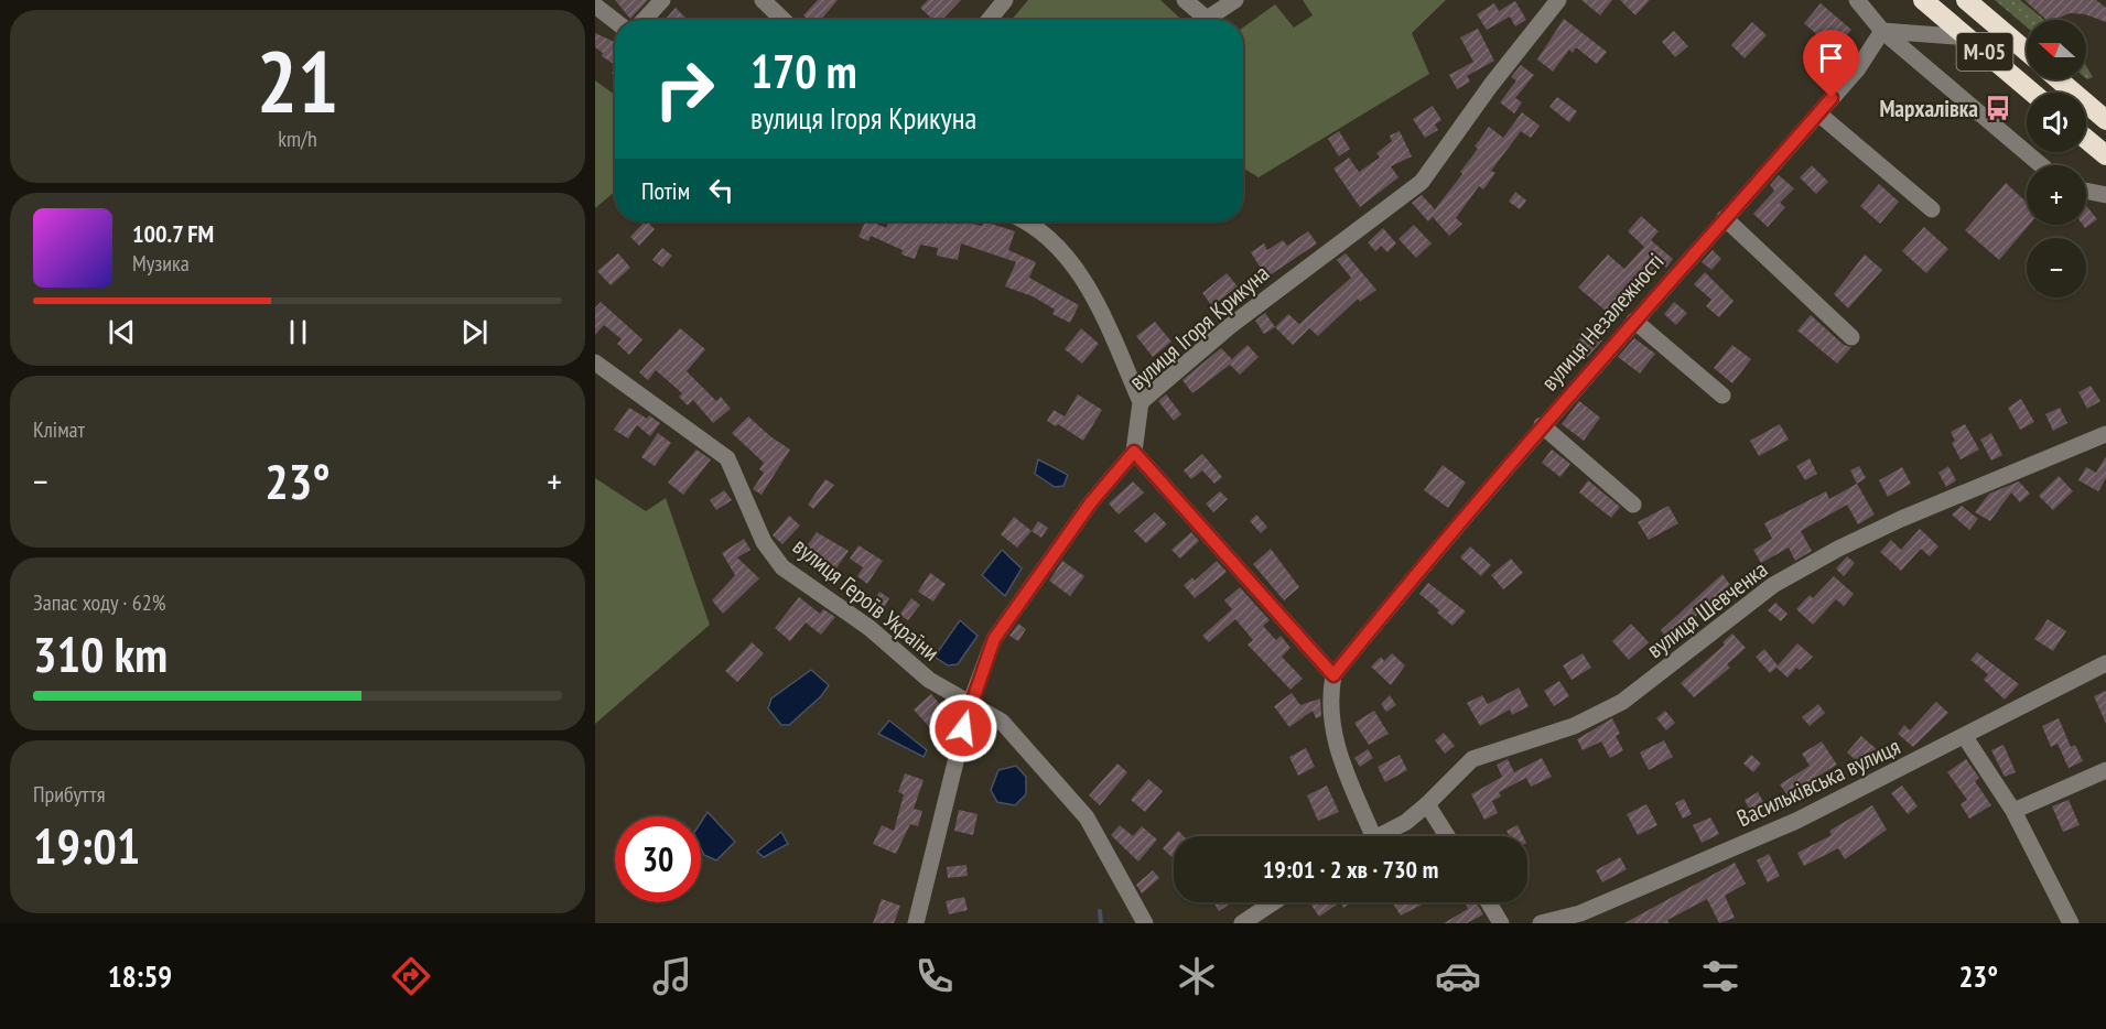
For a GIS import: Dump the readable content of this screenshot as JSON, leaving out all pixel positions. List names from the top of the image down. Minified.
{"streets":{"highway":["М-05"],"street":["вулиця Незалежності","вулиця Ігоря Крикуна","вулиця Героїв України","вулиця Шевченка","Васильківська вулиця"]},"places":{"bus stop":["Мархалівка"]},"north":"left","page":{"tile":[["21","km/h"],"Клімат",["Запас ходу · 62%","310 km"],["Прибуття","19:01"]],"map_buttons":["+","−"],"turn":["170 m","вулиця Ігоря Крикуна"],"then":"Потім","song":["100.7 FM","Музика"],"heat":["−","23°","+"],"limit":"30","trip":"19:01 · 2 хв · 730 m","tabs":["18:59","23°"]}}
